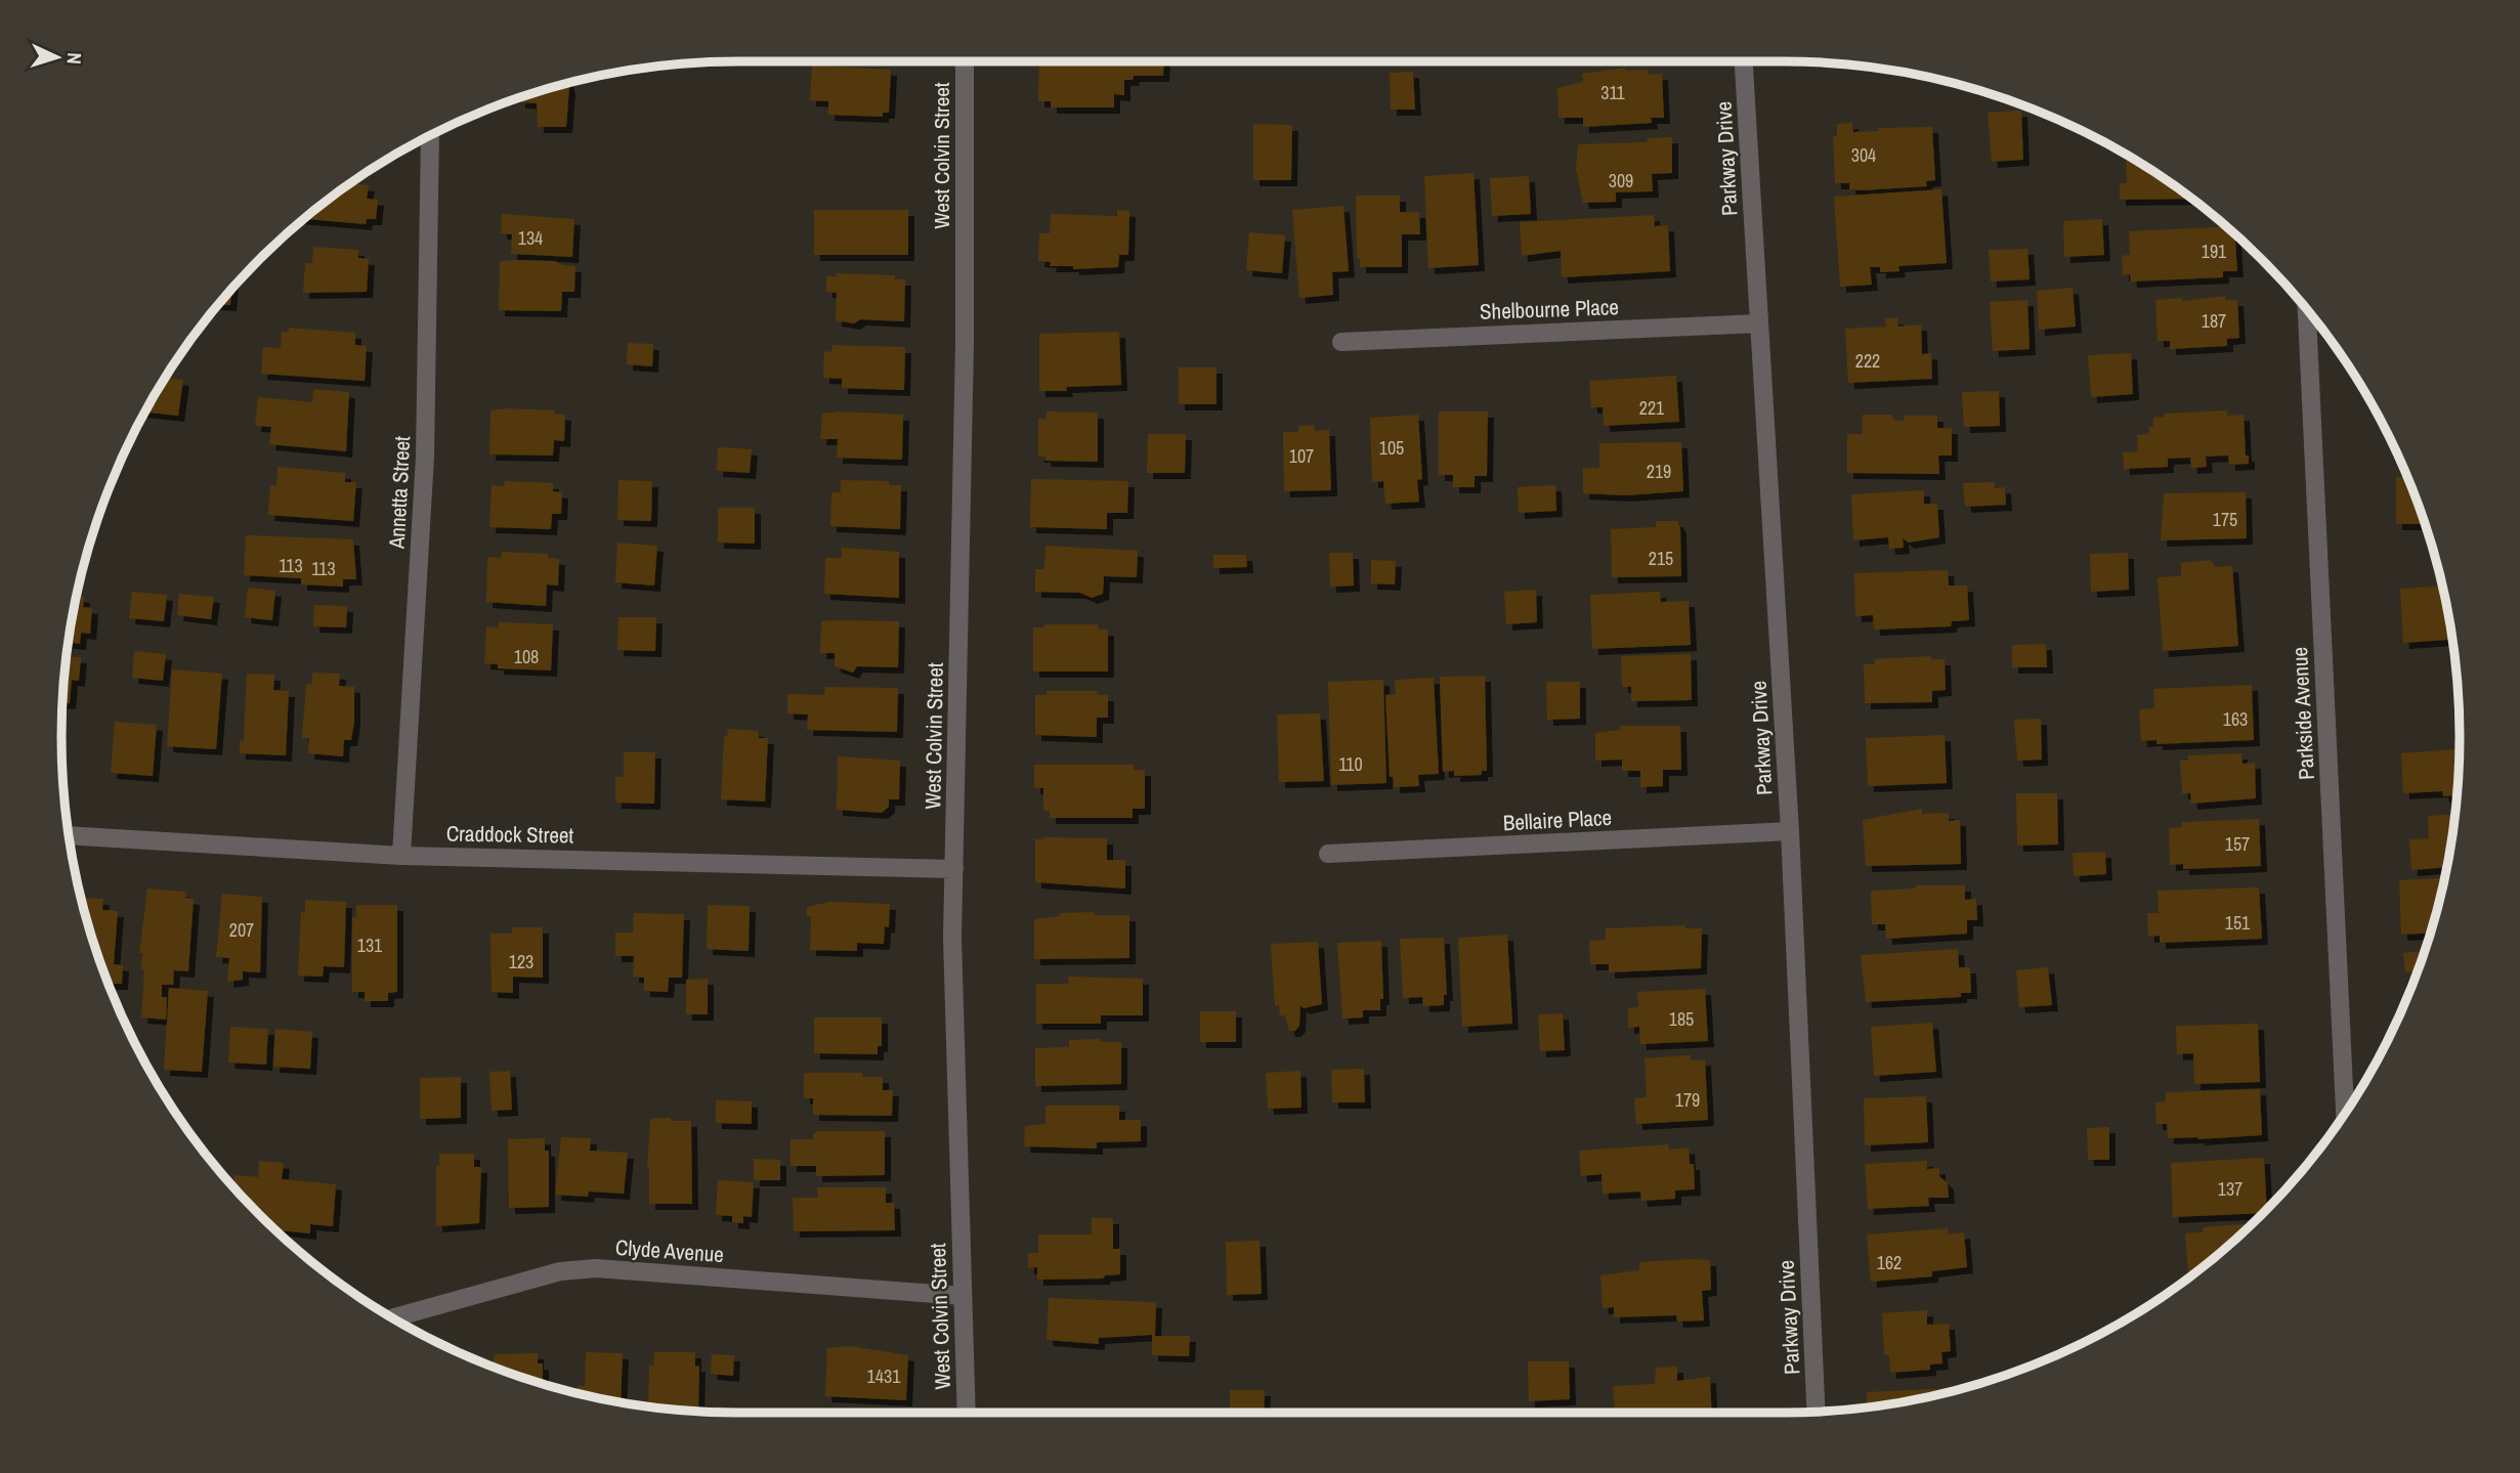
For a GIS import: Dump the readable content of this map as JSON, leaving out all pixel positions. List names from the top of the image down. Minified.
{"streets":{"street":["West Colvin Street","Parkway Drive","Shelbourne Place","Annetta Street","Parkside Avenue","Bellaire Place","Craddock Street","Clyde Avenue"]},"crossings":[["West Colvin Street","Craddock Street"],["West Colvin Street","Clyde Avenue"],["Parkway Drive","Shelbourne Place"],["Parkway Drive","Bellaire Place"],["Annetta Street","Craddock Street"]],"house_numbers":["311","304","309","134","191","187","222","221","105","107","219","175","215","113","113","108","163","110","157","151","207","131","123","185","179","137","162","1431"],"north":"right"}
